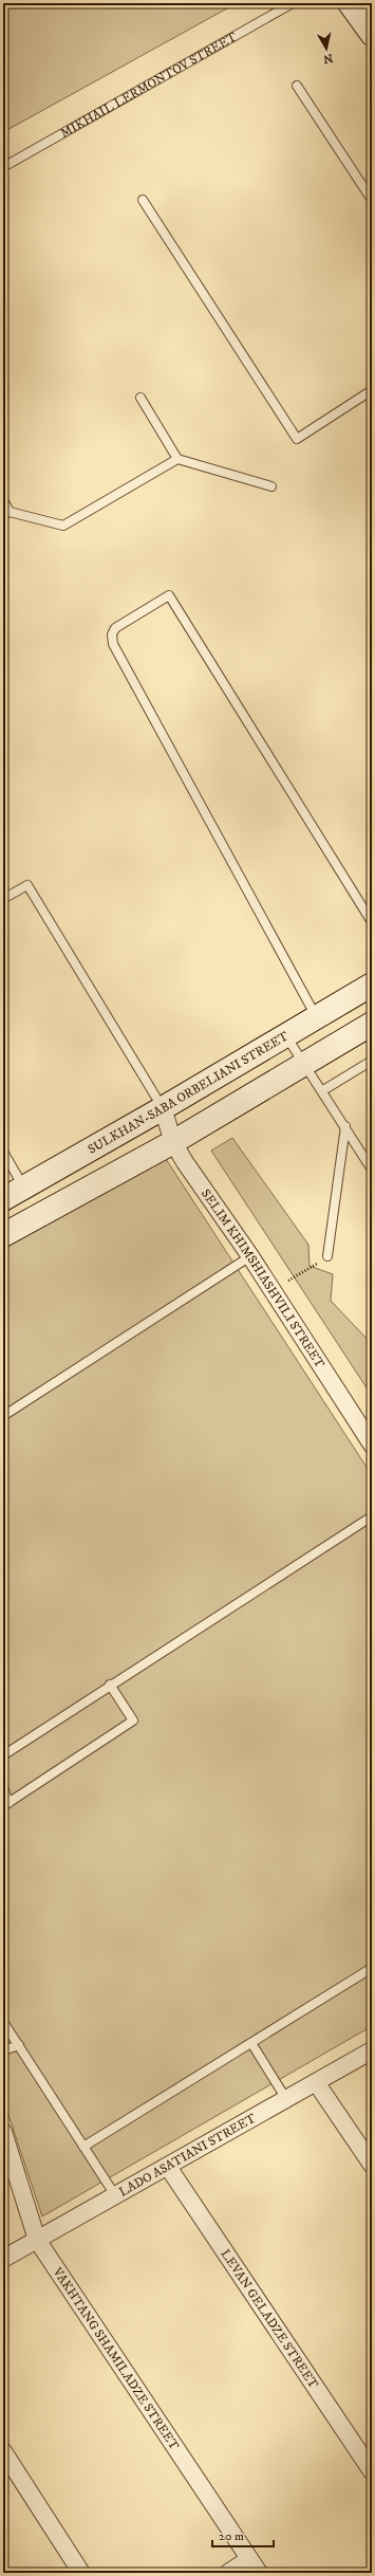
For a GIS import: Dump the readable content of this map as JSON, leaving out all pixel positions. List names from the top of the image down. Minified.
{"streets":{"street":["SULKHAN-SABA ORBELIANI STREET","SELIM KHIMSHIASHVILI STREET","LADO ASATIANI STREET","LEVAN GELADZE STREET","VAKHTANG SHAMILADZE STREET"],"lane":["MIKHAIL LERMONTOV STREET"]},"crossings":[["SULKHAN-SABA ORBELIANI STREET","SELIM KHIMSHIASHVILI STREET"],["LADO ASATIANI STREET","LEVAN GELADZE STREET"],["LADO ASATIANI STREET","VAKHTANG SHAMILADZE STREET"]],"scale_bar":"20 m","north":"bottom"}
